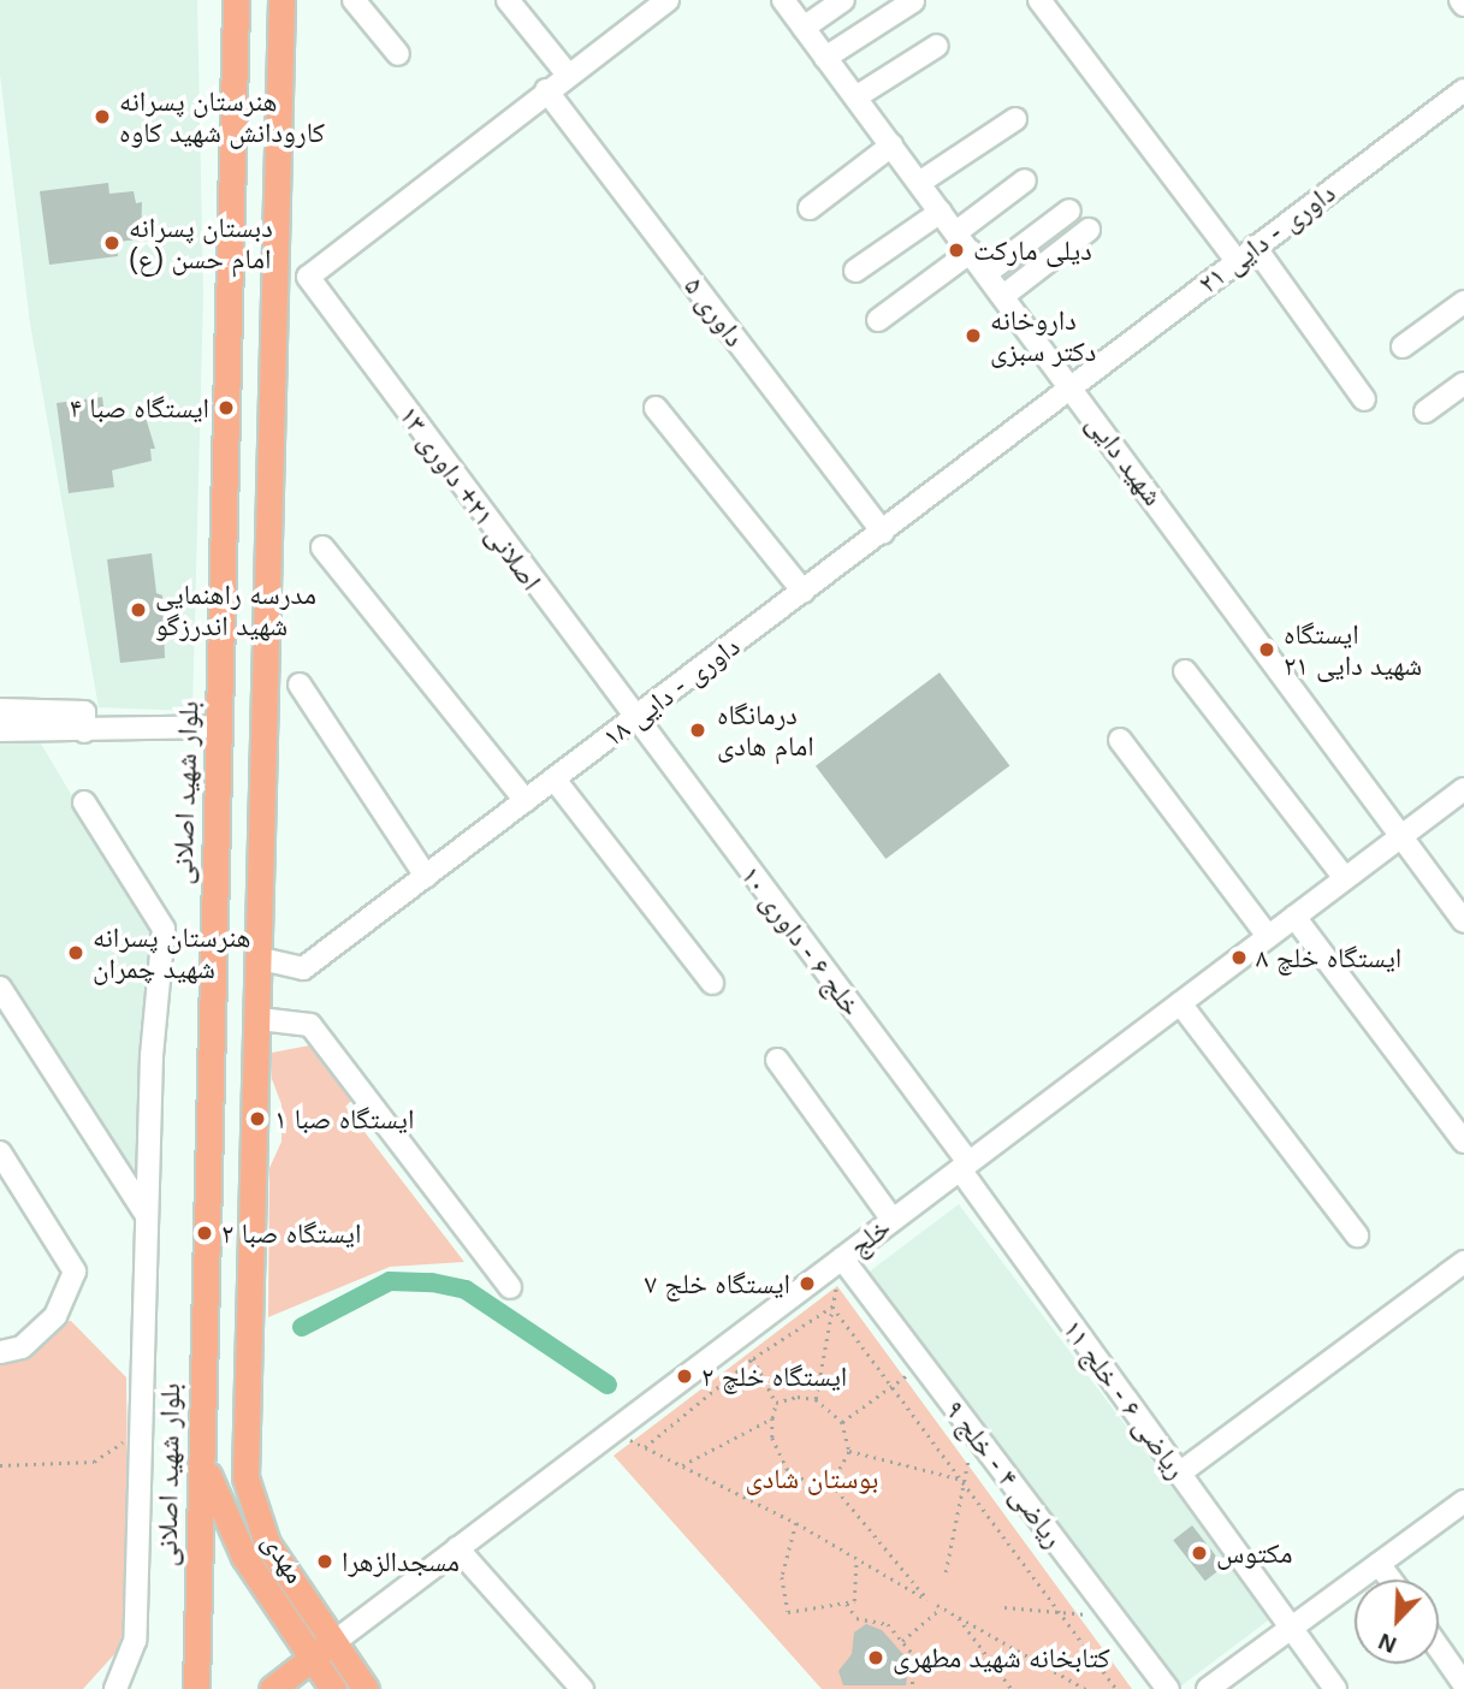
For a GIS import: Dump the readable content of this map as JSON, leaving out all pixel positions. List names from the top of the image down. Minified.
{"streets":{"main road":["بلوار شهید اصلانی","مهدی"],"street":["داوری - دایی ۲۱","داوری ۵","شهید دایی","اصلانی ۲۱+ داوری ۱۳","داوری - دایی ۱۸","خلج ۶ - داوری ۱۰","خلج","ریاضی ۶ - خلج ۱۱","ریاضی ۴ - خلج ۹"]},"crossings":[["داوری - دایی ۲۱","شهید دایی"],["داوری - دایی ۲۱","داوری - دایی ۱۸"],["داوری ۵","اصلانی ۲۱+ داوری ۱۳"],["داوری ۵","داوری - دایی ۱۸"],["شهید دایی","داوری - دایی ۱۸"],["شهید دایی","خلج"],["اصلانی ۲۱+ داوری ۱۳","داوری - دایی ۱۸"],["اصلانی ۲۱+ داوری ۱۳","خلج ۶ - داوری ۱۰"],["داوری - دایی ۱۸","خلج ۶ - داوری ۱۰"],["بلوار شهید اصلانی","مهدی"],["خلج ۶ - داوری ۱۰","خلج"],["خلج ۶ - داوری ۱۰","ریاضی ۶ - خلج ۱۱"],["خلج","ریاضی ۶ - خلج ۱۱"],["خلج","ریاضی ۴ - خلج ۹"],["خلج","مهدی"]],"parks":["بوستان شادی"],"places":["هنرستان پسرانه کارودانش شهید کاوه","دبستان پسرانه امام حسن (ع)","دیلی مارکت","داروخانه دکتر سبزی","ایستگاه صبا ۴","مدرسه راهنمایی شهید اندرزگو","ایستگاه شهید دایی ۲۱","درمانگاه امام هادی","هنرستان پسرانه شهید چمران","ایستگاه خلچ ۸","ایستگاه صبا ۱","ایستگاه صبا ۲","ایستگاه خلج ۷","ایستگاه خلچ ۲","مکتوس","مسجدالزهرا","کتابخانه شهید مطهری"],"north":"bottom left"}
